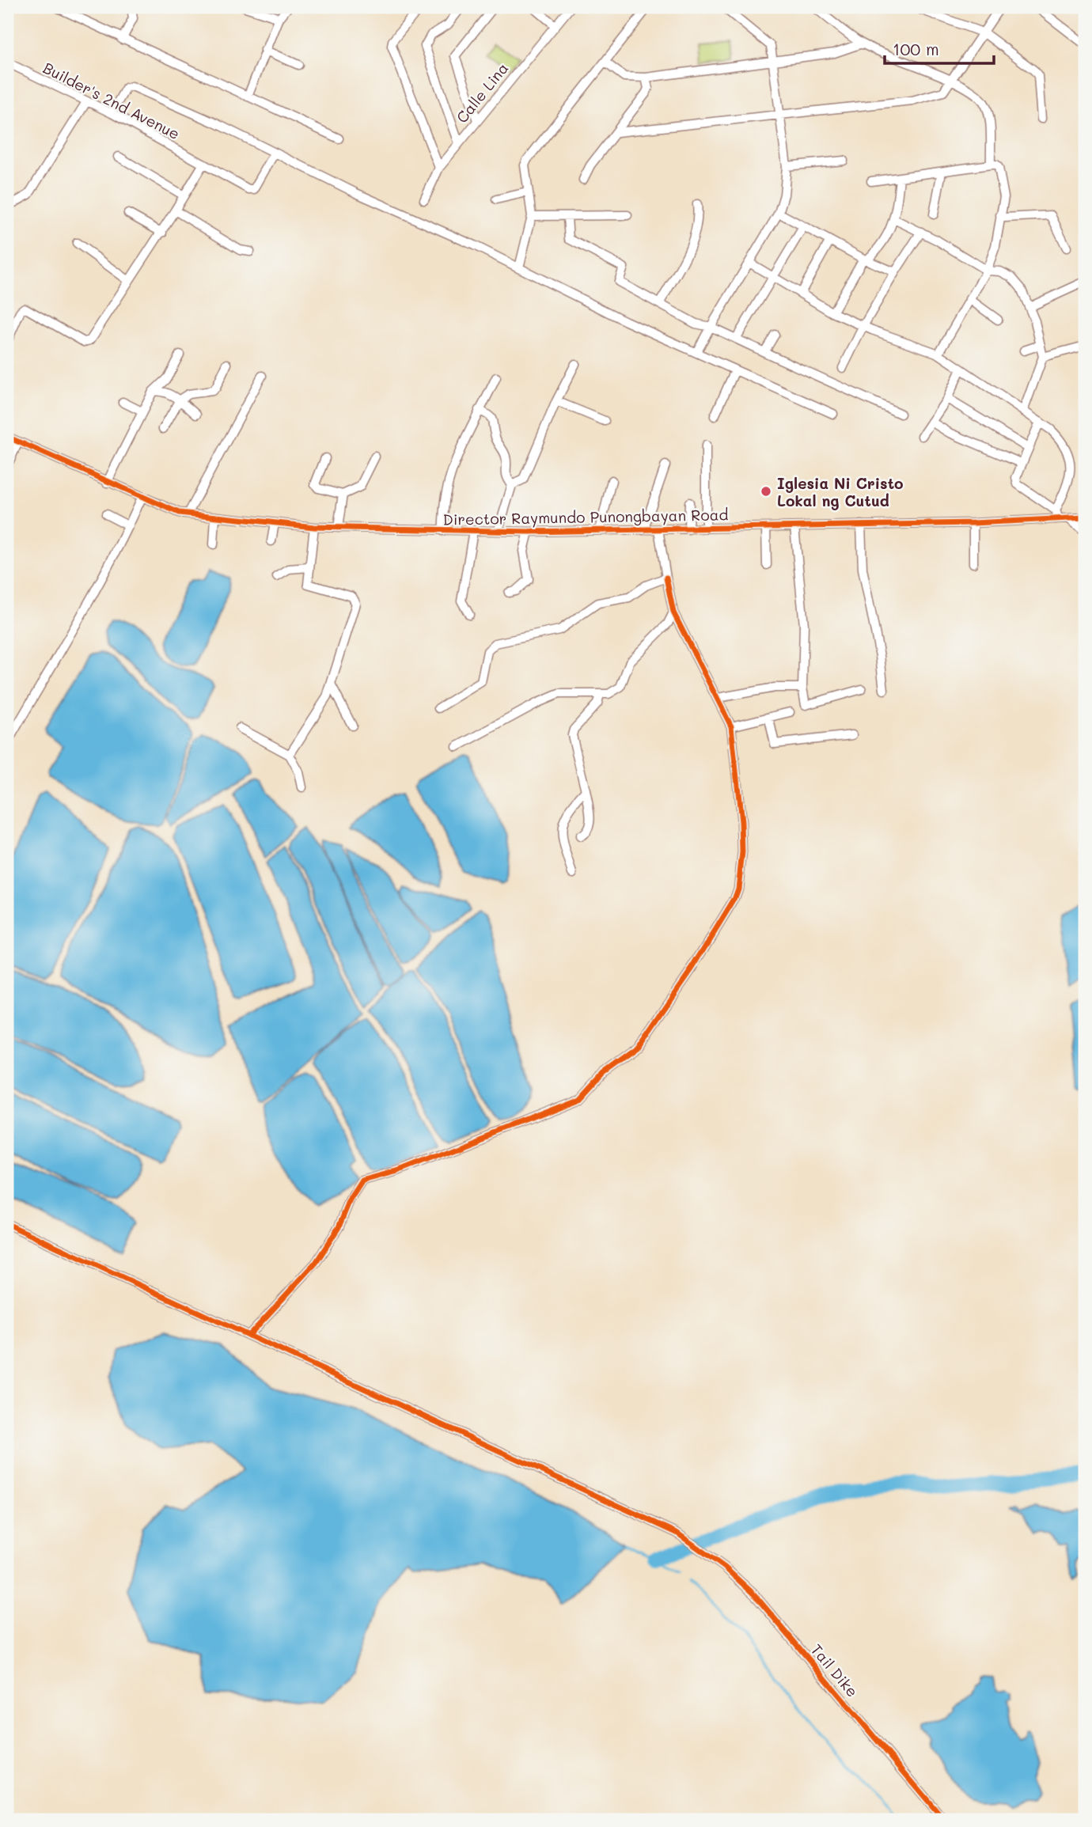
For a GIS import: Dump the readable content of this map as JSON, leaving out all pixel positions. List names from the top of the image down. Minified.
{"streets":{"street":["Calle Lina","Builder's 2nd Avenue","Director Raymundo Punongbayan Road","Tail Dike"]},"places":["Iglesia Ni Cristo Lokal ng Cutud"],"scale_bar":"100 m"}
